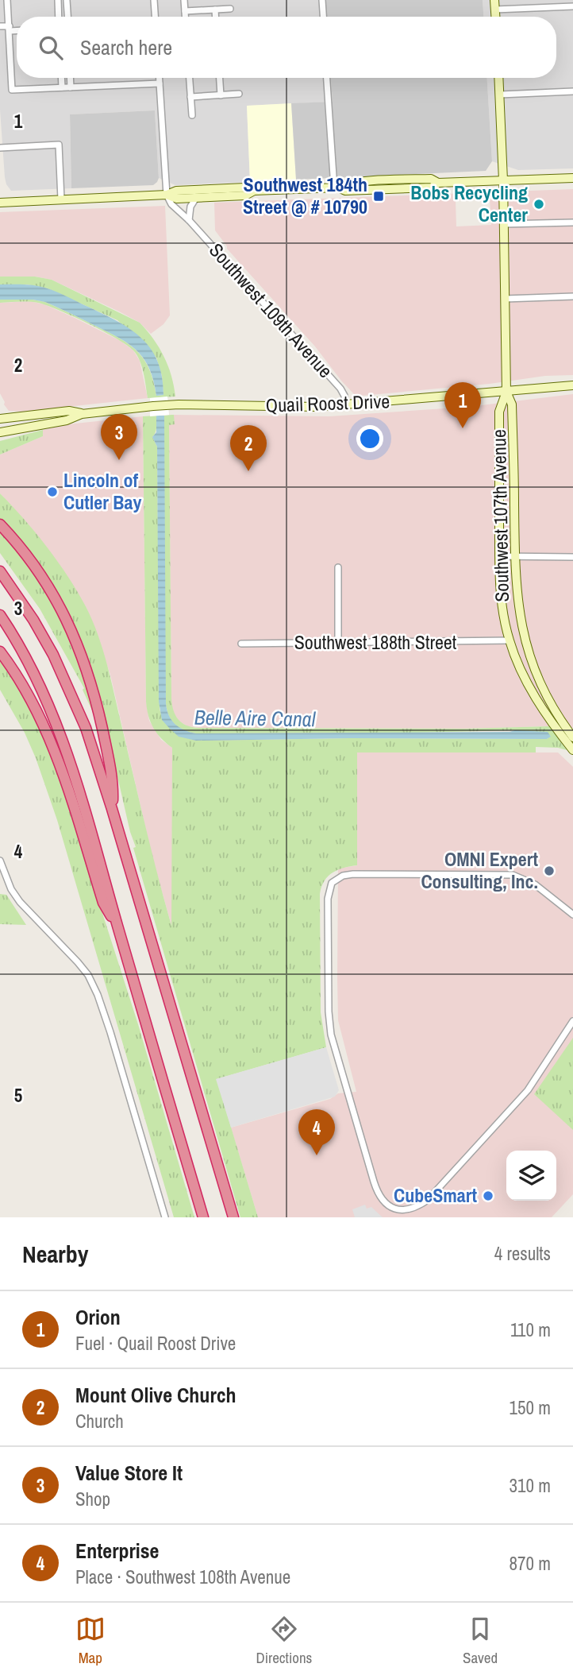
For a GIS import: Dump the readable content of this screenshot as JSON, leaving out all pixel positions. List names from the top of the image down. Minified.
{"streets":{"main road":["Quail Roost Drive","Southwest 107th Avenue"],"street":["Southwest 109th Avenue","Southwest 188th Street"]},"crossings":[["Southwest 109th Avenue","Quail Roost Drive"],["Quail Roost Drive","Southwest 107th Avenue"],["Southwest 107th Avenue","Southwest 188th Street"]],"water":["Belle Aire Canal"],"places":{"transit":["Southwest 184th Street @ # 10790"],"other":["Bobs Recycling Center","Lincoln of Cutler Bay","OMNI Expert Consulting, Inc.","CubeSmart"]},"page":{"search":"Search here","pins":["1","3","2","4"],"heading":["Nearby","4 results"],"list":[{"mark":"1","name":"Orion","note":"Fuel · Quail Roost Drive","value":"110 m"},{"mark":"2","name":"Mount Olive Church","note":"Church","value":"150 m"},{"mark":"3","name":"Value Store It","note":"Shop","value":"310 m"},{"mark":"4","name":"Enterprise","note":"Place · Southwest 108th Avenue","value":"870 m"}],"nav":["Map","Directions","Saved"]},"grid":{"rows":["1","2","3","4","5"]}}
